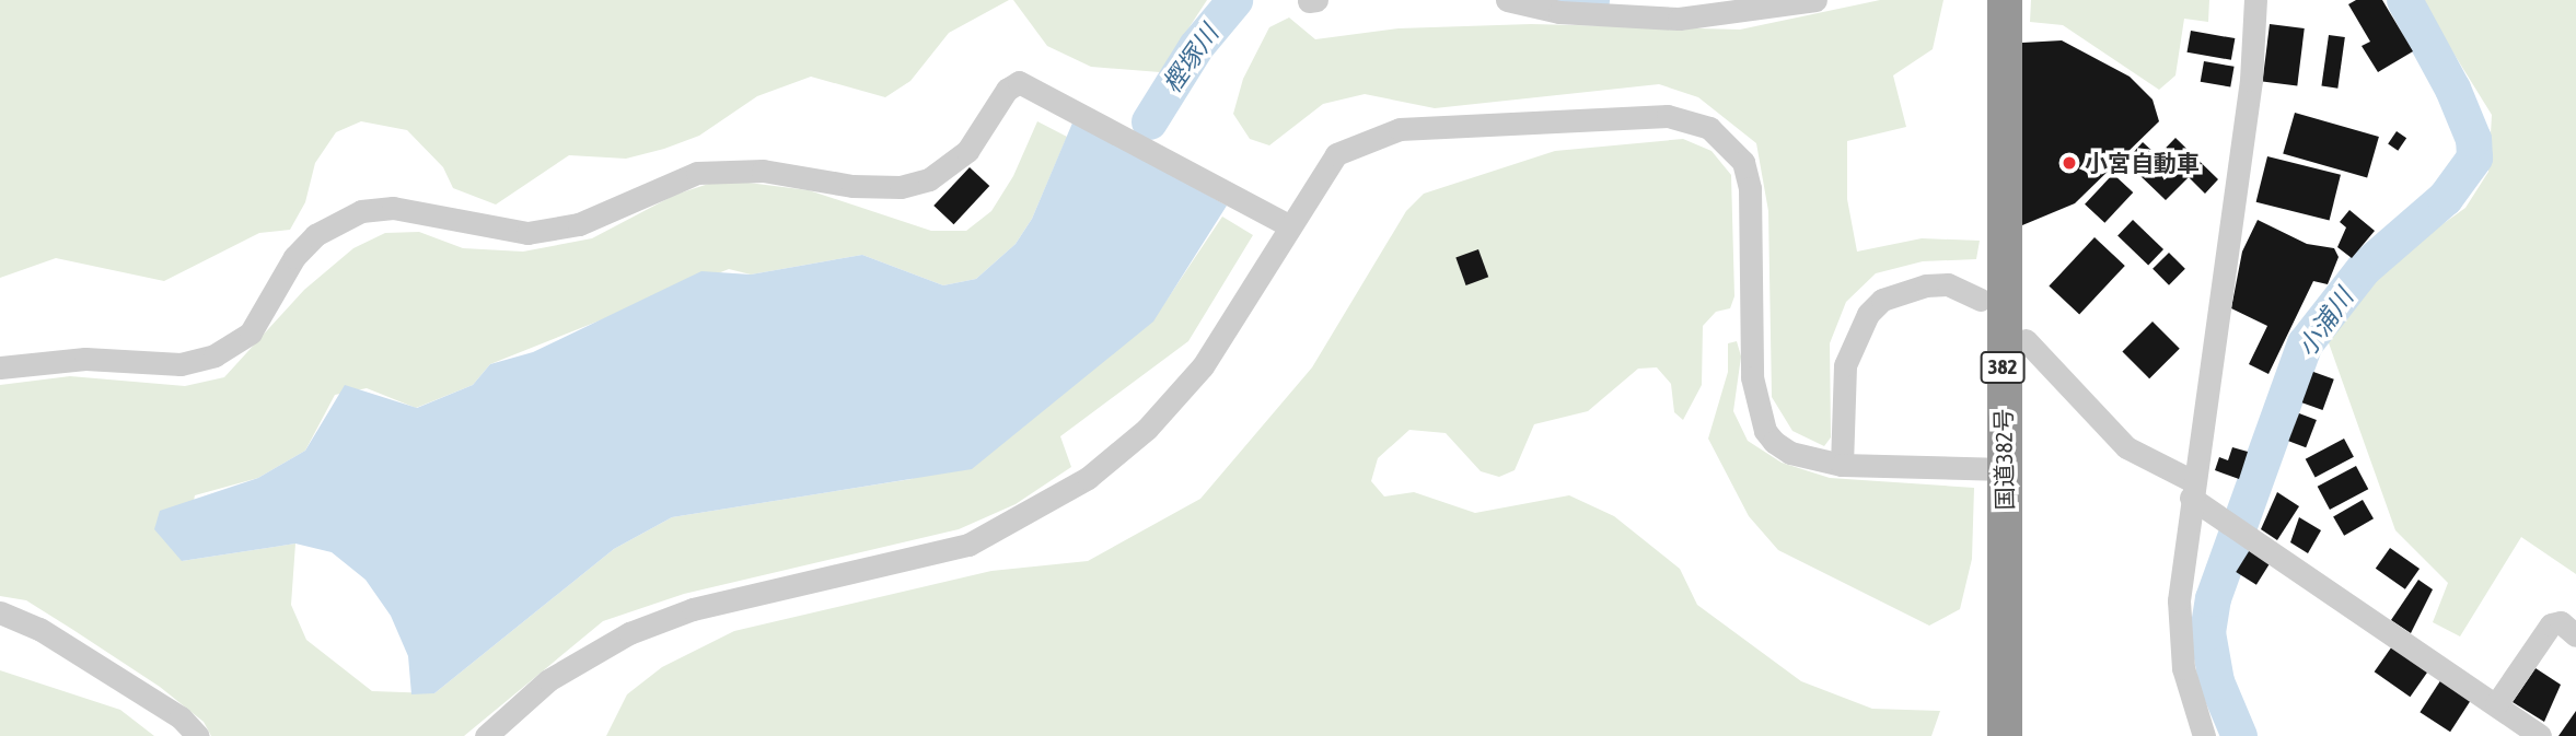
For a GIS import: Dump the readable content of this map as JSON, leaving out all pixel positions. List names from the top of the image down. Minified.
{"streets":{"highway":["382","国道382号"]},"water":["樫塚川","小浦川"],"places":["小宮自動車"]}
